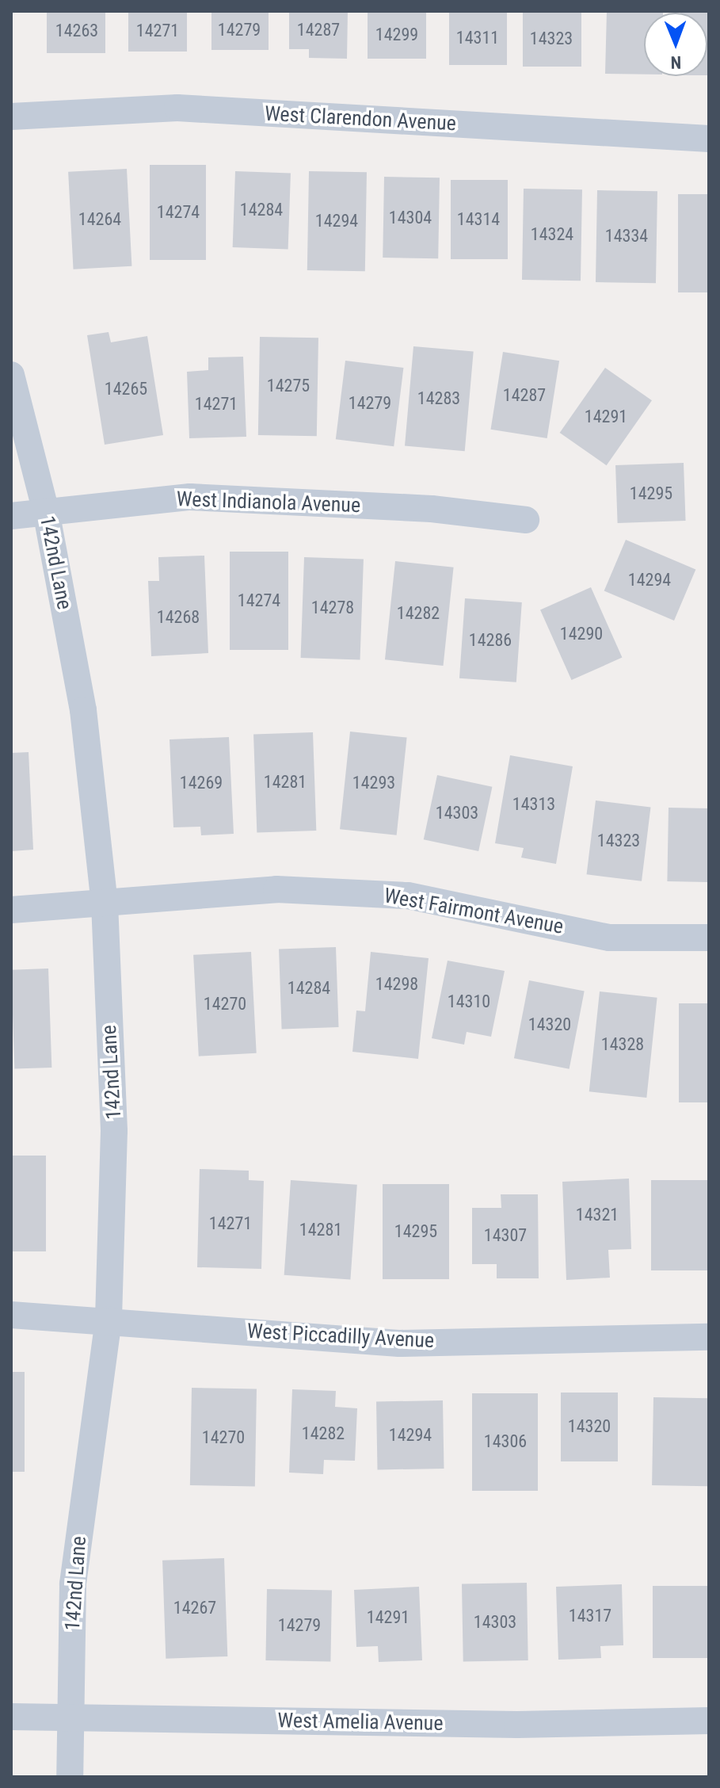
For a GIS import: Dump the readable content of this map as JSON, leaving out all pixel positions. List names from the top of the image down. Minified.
{"streets":{"street":["West Clarendon Avenue","West Indianola Avenue","142nd Lane","West Fairmont Avenue","West Piccadilly Avenue","West Amelia Avenue"]},"crossings":[["West Indianola Avenue","142nd Lane"],["142nd Lane","West Fairmont Avenue"],["142nd Lane","West Piccadilly Avenue"],["142nd Lane","West Amelia Avenue"]],"house_numbers":["14279","14287","14263","14271","14299","14311","14323","14284","14274","14304","14264","14314","14294","14324","14334","14275","14265","14287","14283","14279","14271","14291","14295","14294","14274","14278","14282","14268","14290","14286","14281","14269","14293","14313","14303","14323","14298","14284","14310","14270","14320","14328","14321","14271","14281","14295","14307","14320","14282","14294","14270","14306","14267","14317","14291","14303","14279"],"north":"bottom"}
